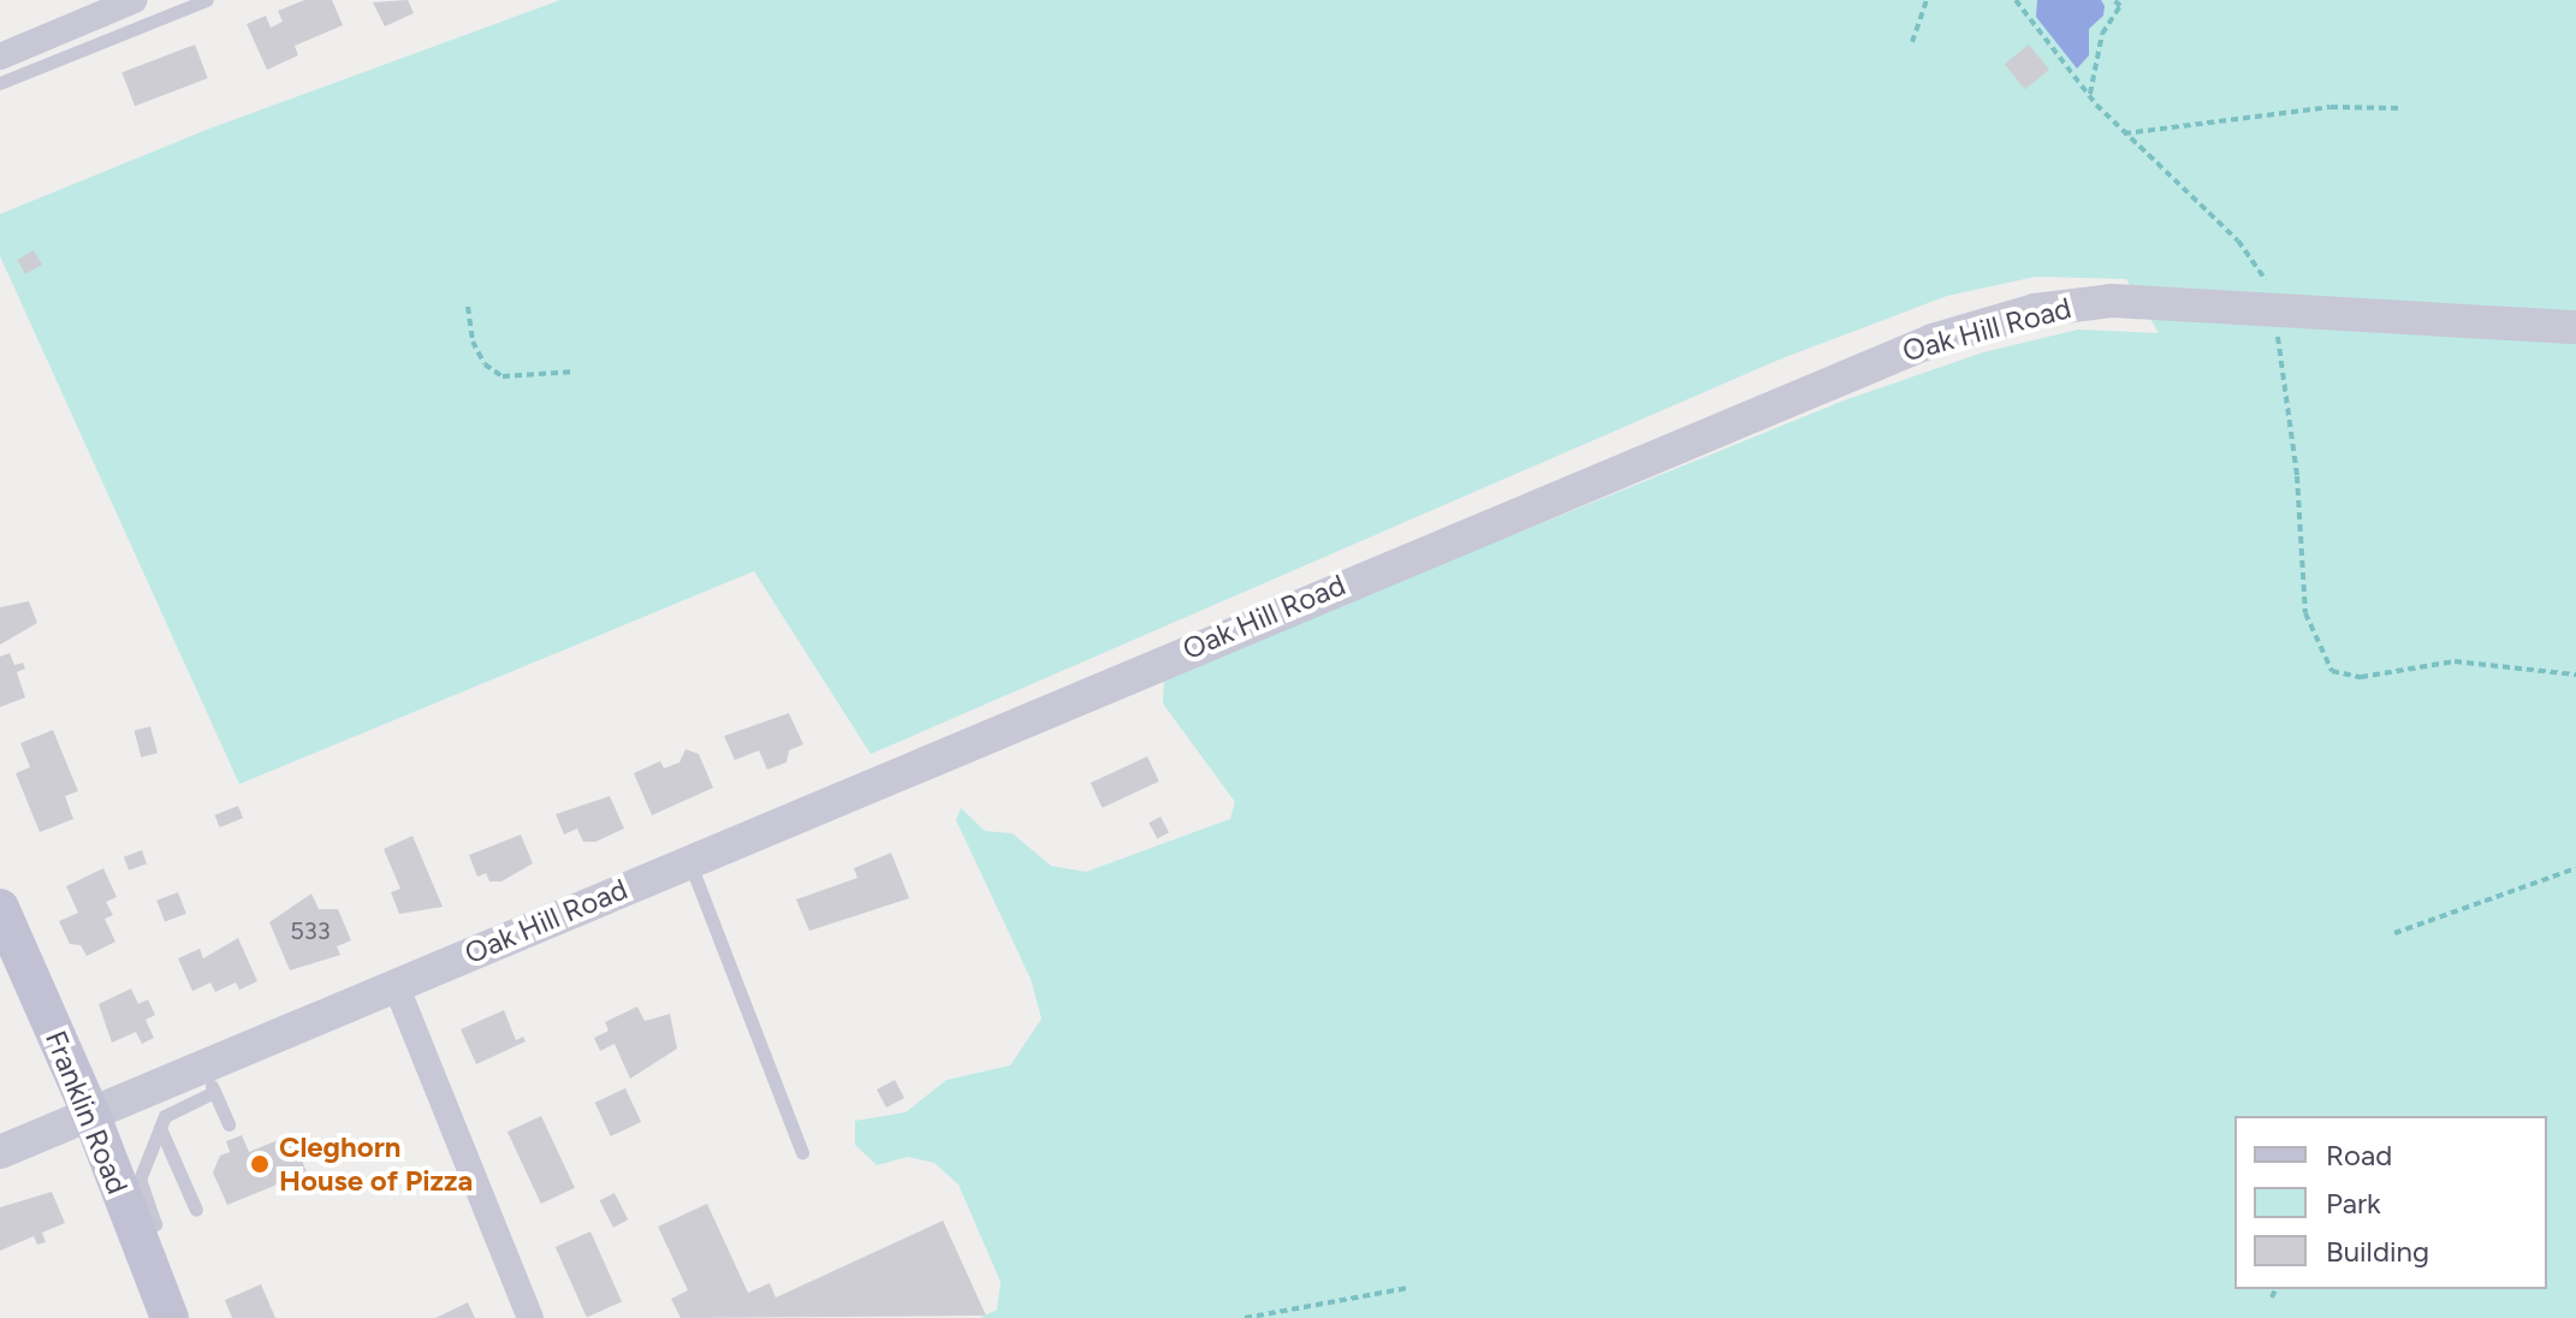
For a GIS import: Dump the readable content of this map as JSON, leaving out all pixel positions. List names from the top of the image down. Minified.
{"streets":{"main road":["Franklin Road"],"street":["Oak Hill Road"]},"crossings":[["Oak Hill Road","Franklin Road"]],"places":["Cleghorn House of Pizza"],"house_numbers":["533"],"legend":["Road","Park","Building"]}
